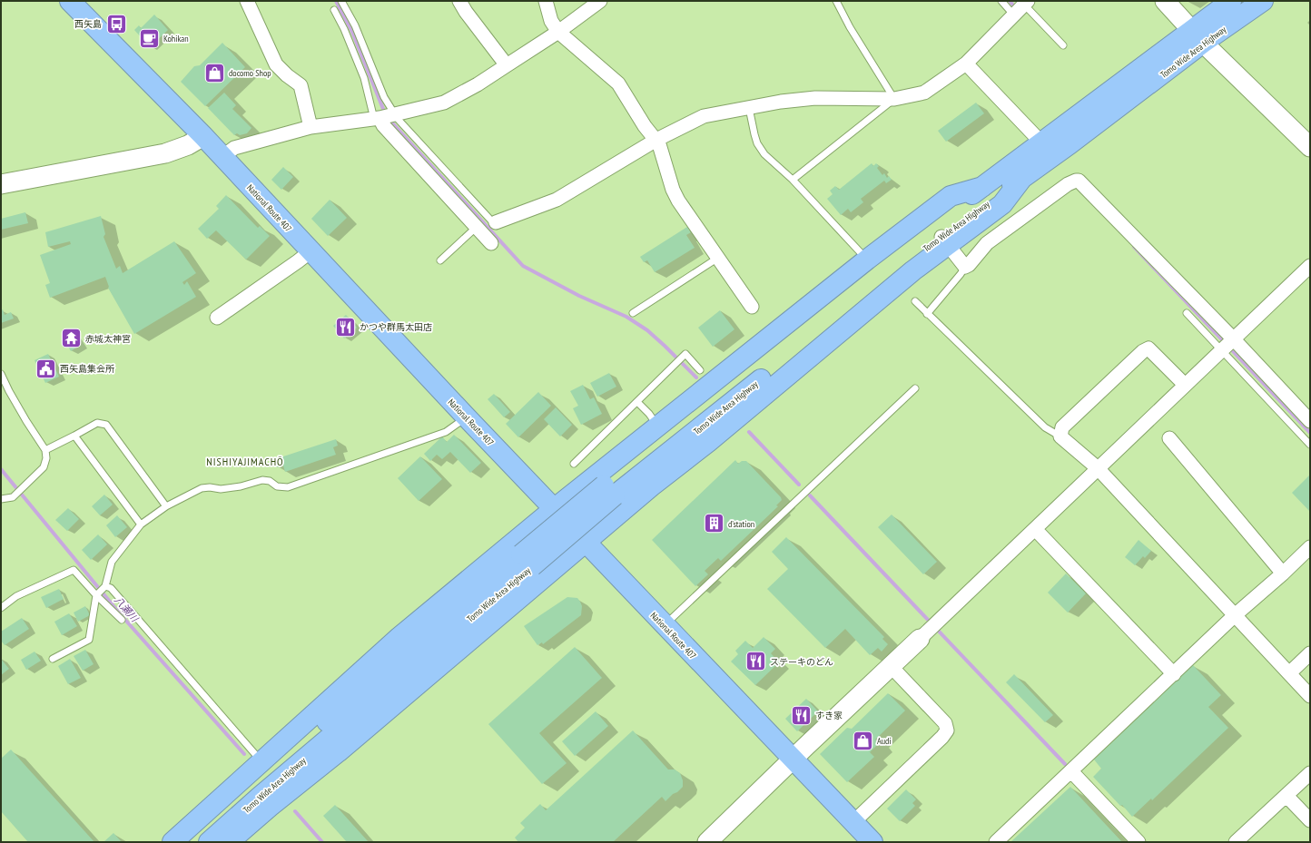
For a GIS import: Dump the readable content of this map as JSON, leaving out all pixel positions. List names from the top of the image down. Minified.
{"streets":{"highway":["Tomo Wide Area Highway","National Route 407"]},"districts":["NISHIYAJIMACHŌ"],"water":["八瀬川"],"places":{"bus stop":["西矢島"],"cafe":["Kohikan"],"shop":["docomo Shop","Audi"],"restaurant":["かつや群馬太田店","ステーキのどん","すき家"],"temple":["赤城太神宮"],"public building":["西矢島集会所"],"building":["d’station"]}}
